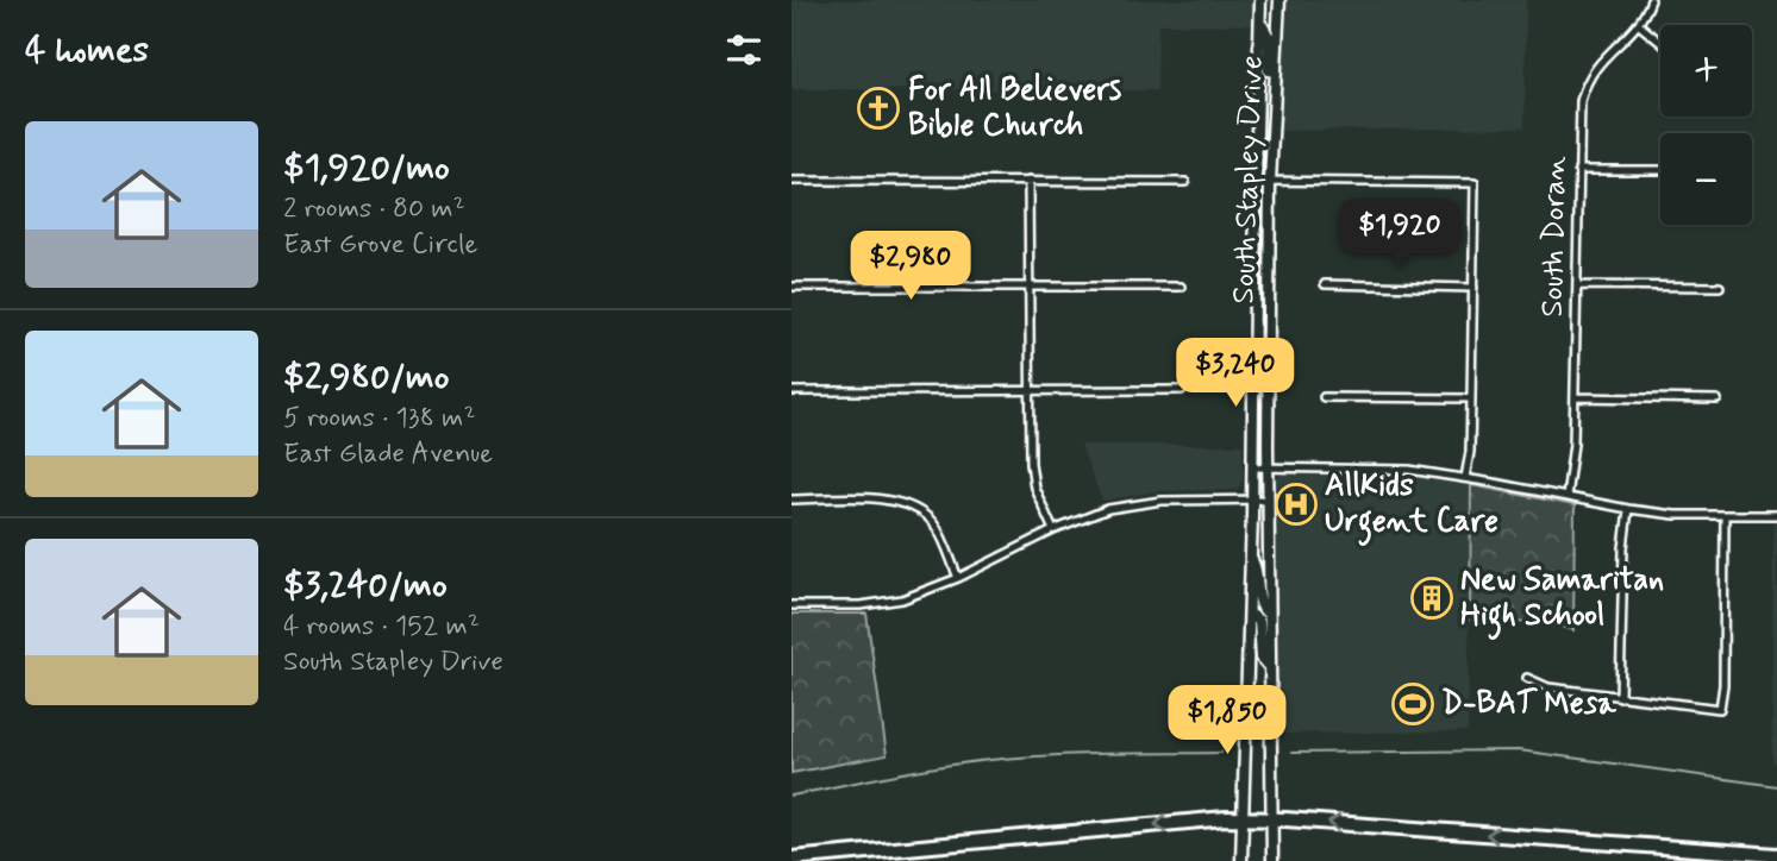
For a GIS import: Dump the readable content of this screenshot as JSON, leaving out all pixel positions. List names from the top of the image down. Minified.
{"streets":{"main road":["South Stapley Drive"],"street":["South Doran"]},"places":{"church":["For All Believers Bible Church"],"hospital":["AllKids Urgent Care"],"building":["New Samaritan High School"],"sports":["D-BAT Mesa"]},"page":{"heading":"4 homes","map_buttons":["+","−"],"list":[{"name":"$1,920/mo","note":"2 rooms · 80 m² · East Grove Circle"},{"name":"$2,980/mo","note":"5 rooms · 138 m² · East Glade Avenue"},{"name":"$3,240/mo","note":"4 rooms · 152 m² · South Stapley Drive"}],"price":["$1,920","$2,980","$3,240","$1,850"]}}
